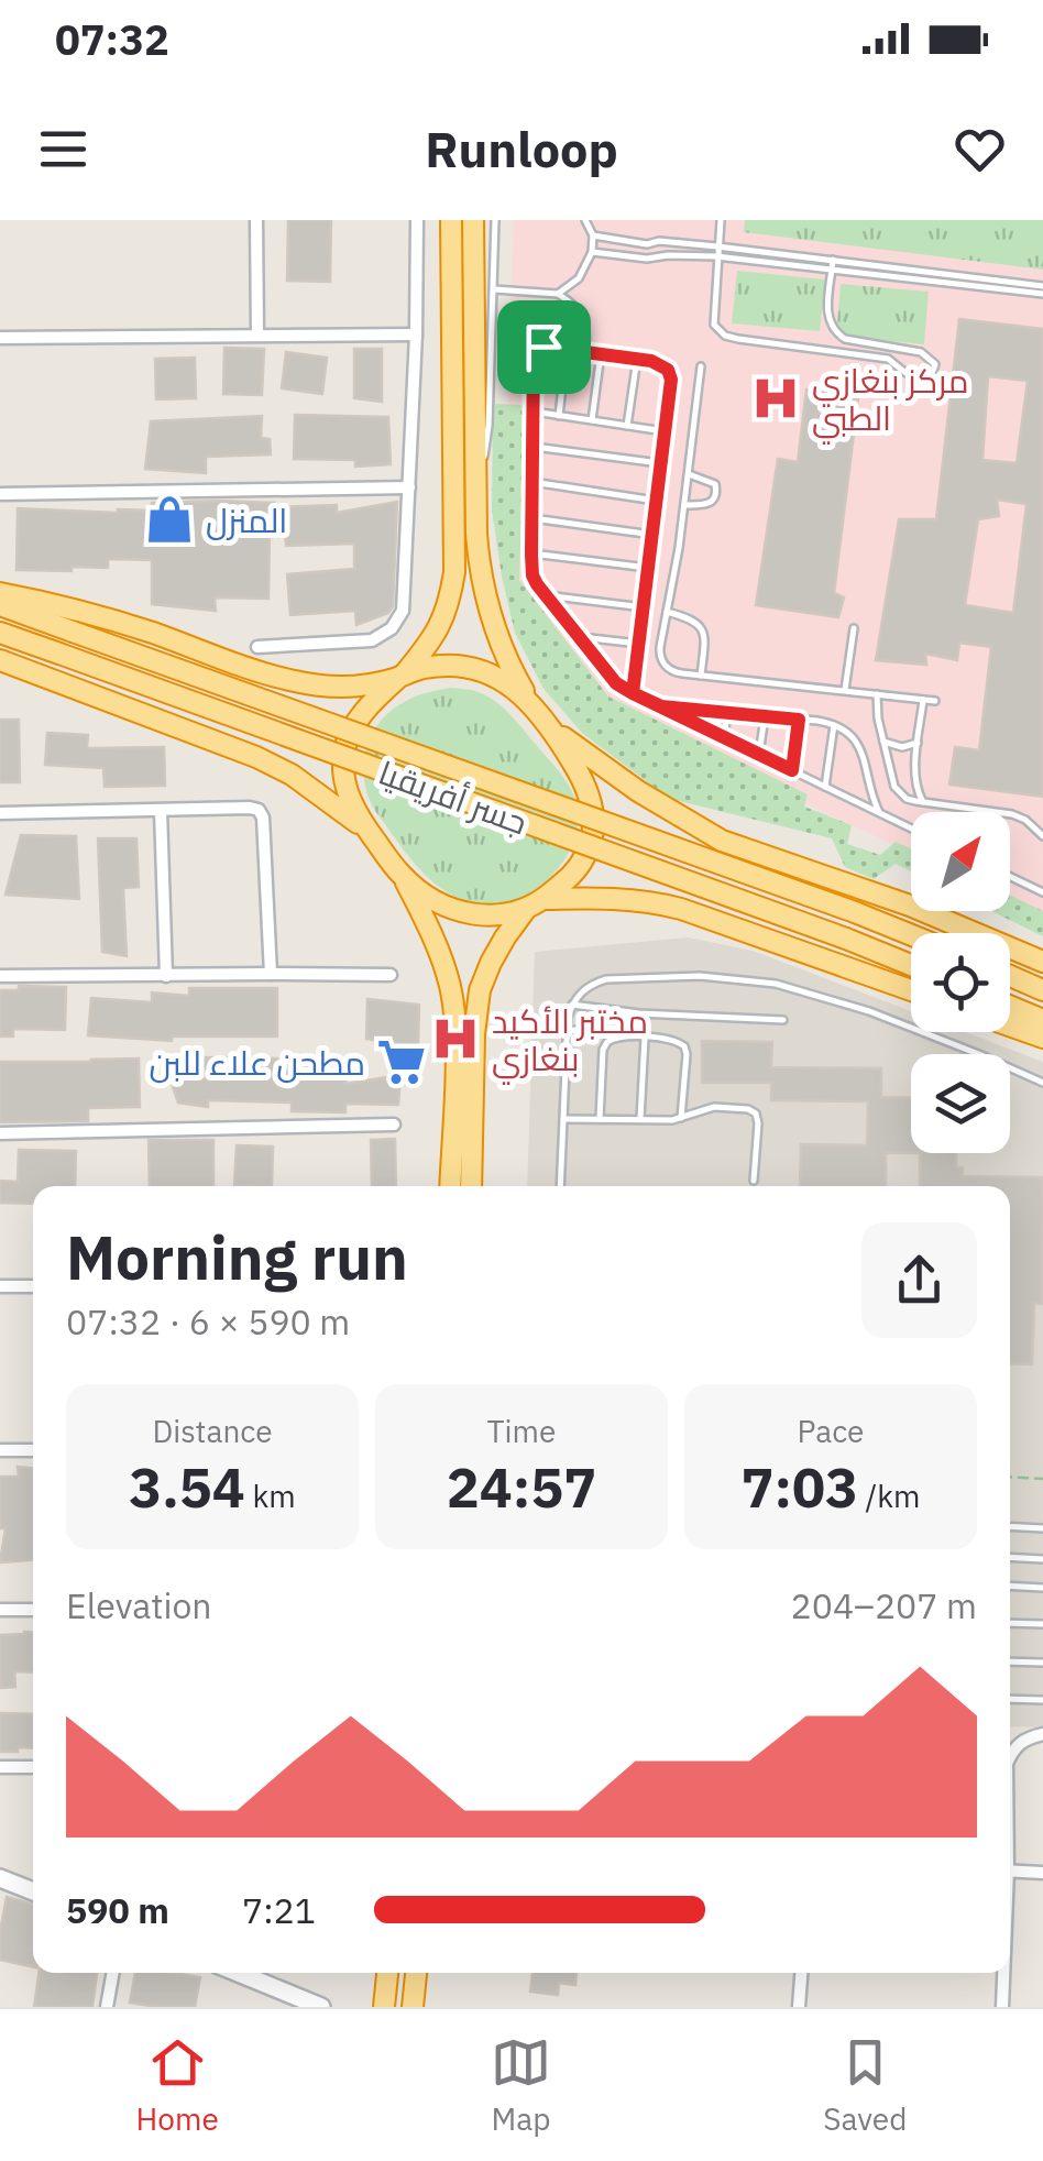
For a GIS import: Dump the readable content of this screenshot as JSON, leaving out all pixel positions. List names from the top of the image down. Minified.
{"streets":{"highway":["جسر أفريقيا"]},"places":{"hospital":["مركز بنغازي الطبي","مختبر الأكيد بنغازي"],"shop":["المنزل"],"supermarket":["مطحن علاء للبن"]},"north":"top right","page":{"status":"07:32","header":"Runloop","heading":["Morning run","07:32 · 6 × 590 m"],"stats":[["Distance","3.54 km"],["Time","24:57"],["Pace","7:03 /km"]],"chart":["Elevation","204–207 m"],"list":[{"name":"590 m","note":"7:21"}],"tabs":["Home","Map","Saved"]}}
